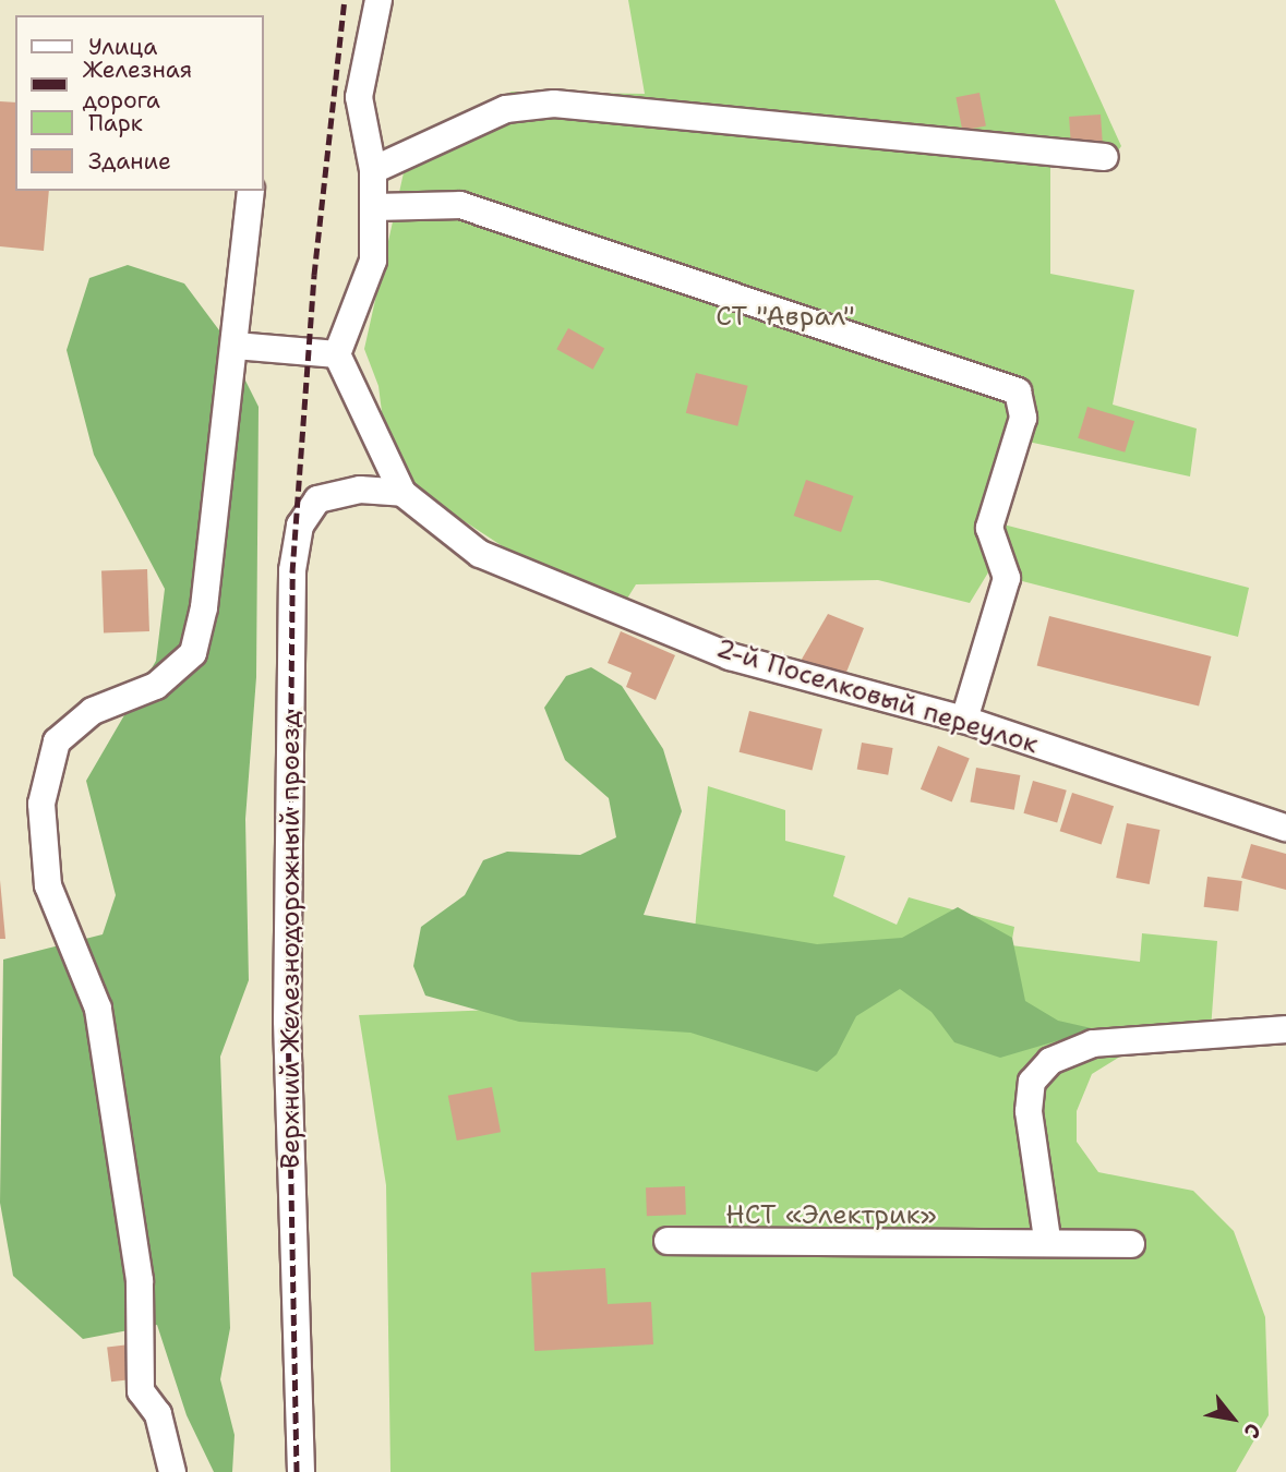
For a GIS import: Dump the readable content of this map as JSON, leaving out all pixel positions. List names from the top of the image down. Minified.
{"streets":{"street":["2-й Поселковый переулок","Верхний Железнодорожный проезд"]},"crossings":[["2-й Поселковый переулок","Верхний Железнодорожный проезд"]],"parks":["СТ \"Аврал\"","НСТ «Электрик»"],"legend":["Улица","Железная дорога","Парк","Здание"],"north":"bottom right"}
